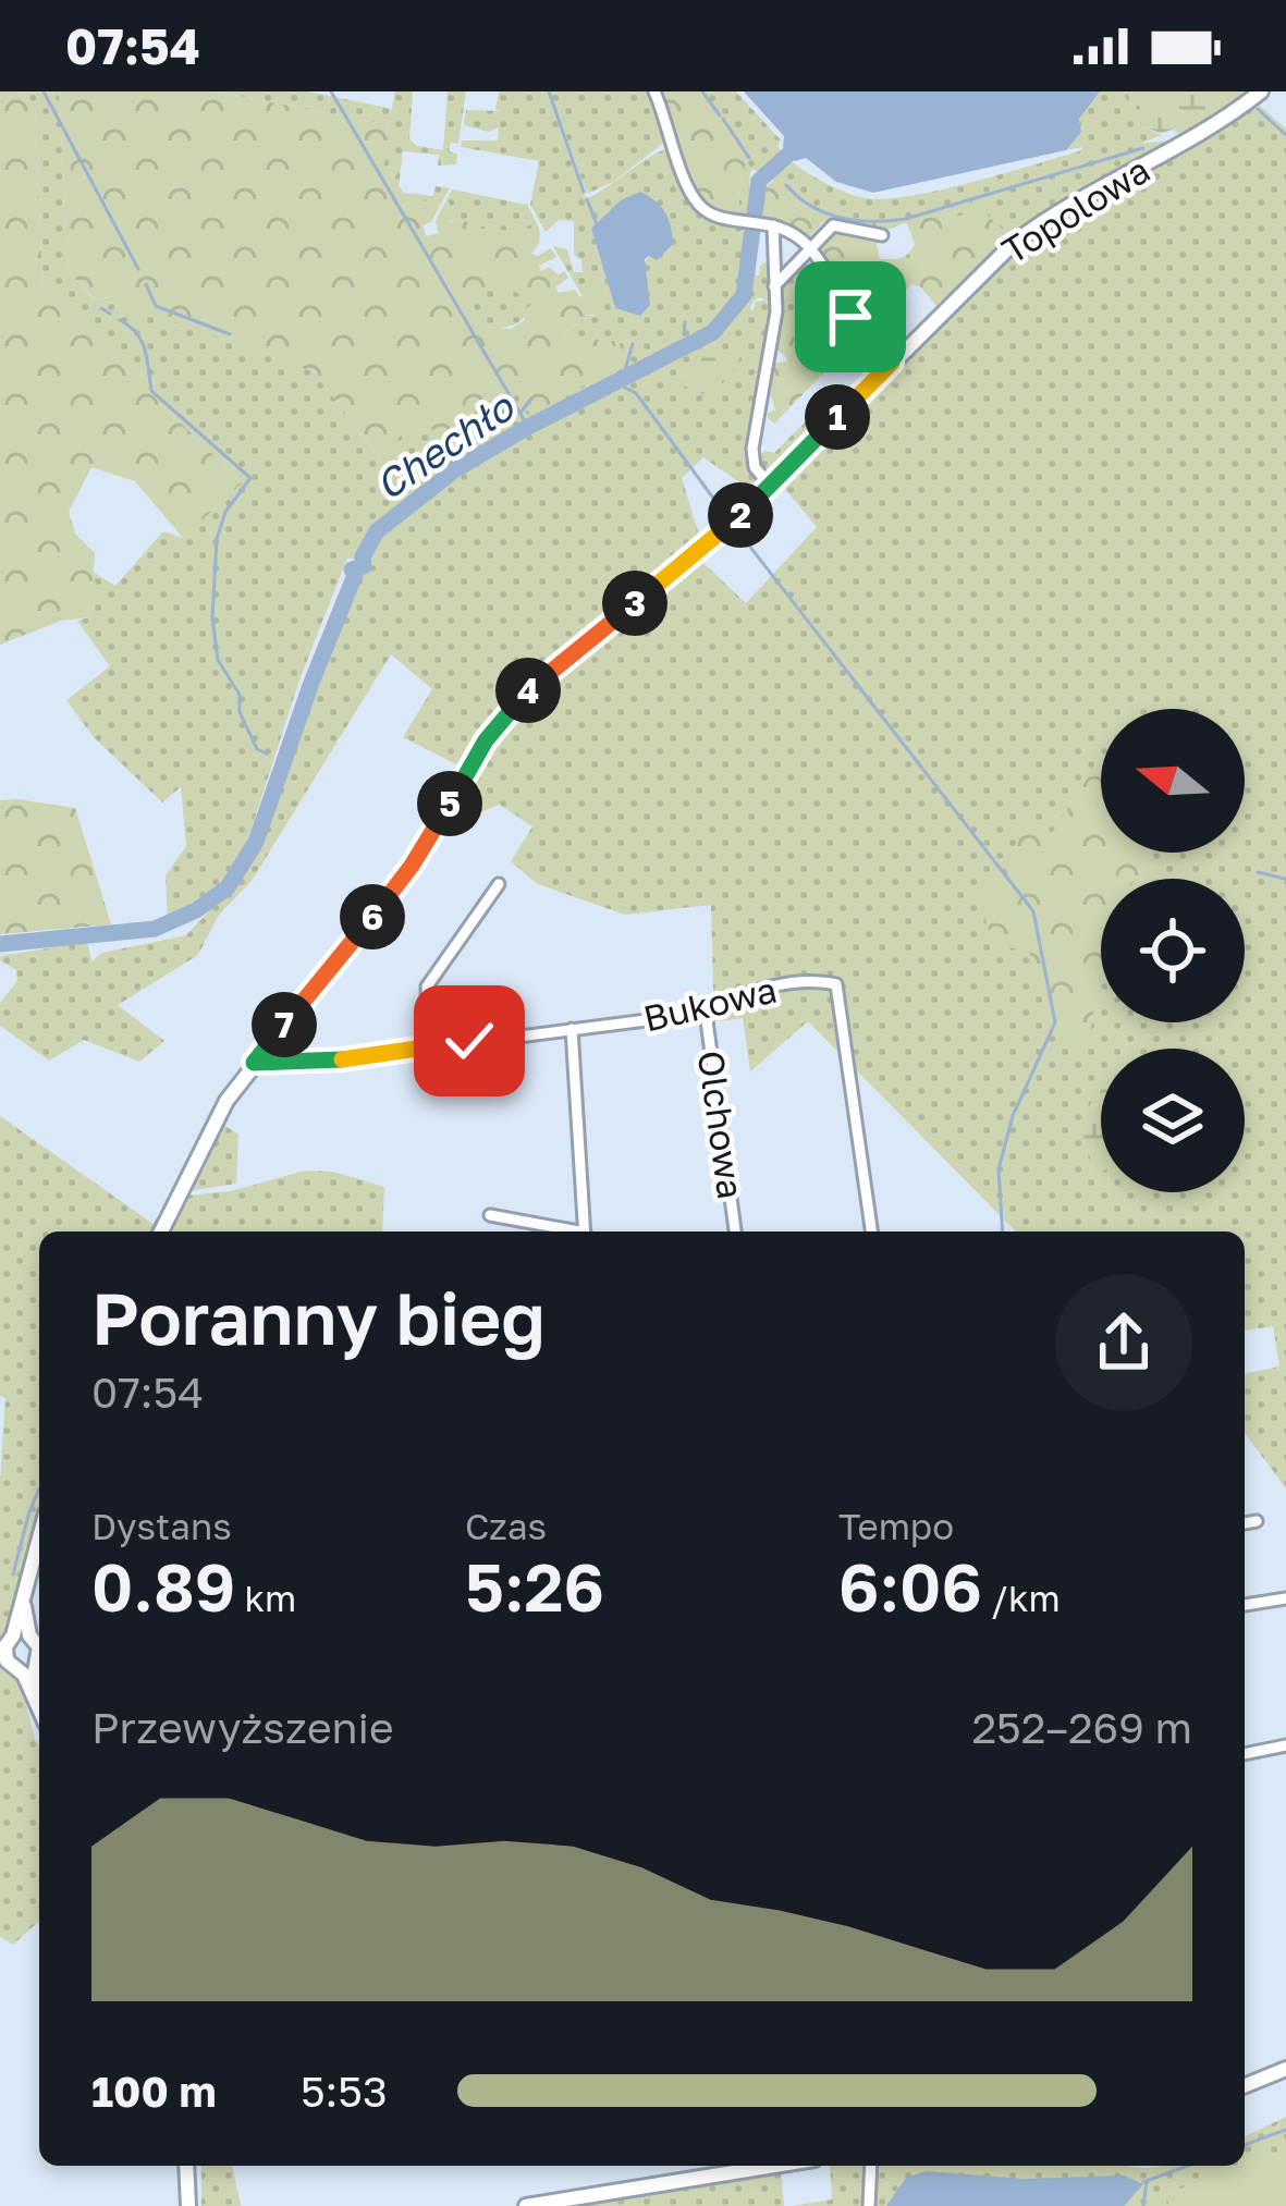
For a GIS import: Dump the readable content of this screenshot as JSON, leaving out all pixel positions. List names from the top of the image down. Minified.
{"streets":{"street":["Topolowa","Bukowa","Olchowa"]},"crossings":[["Topolowa","Bukowa"],["Bukowa","Olchowa"]],"water":["Chechło"],"north":"left","page":{"status":"07:54","pins":["1","2","3","4","5","6","7"],"heading":["Poranny bieg","07:54"],"stats":[["Dystans","0.89 km"],["Czas","5:26"],["Tempo","6:06 /km"]],"chart":["Przewyższenie","252–269 m"],"list":[{"name":"100 m","note":"5:53"}]}}
